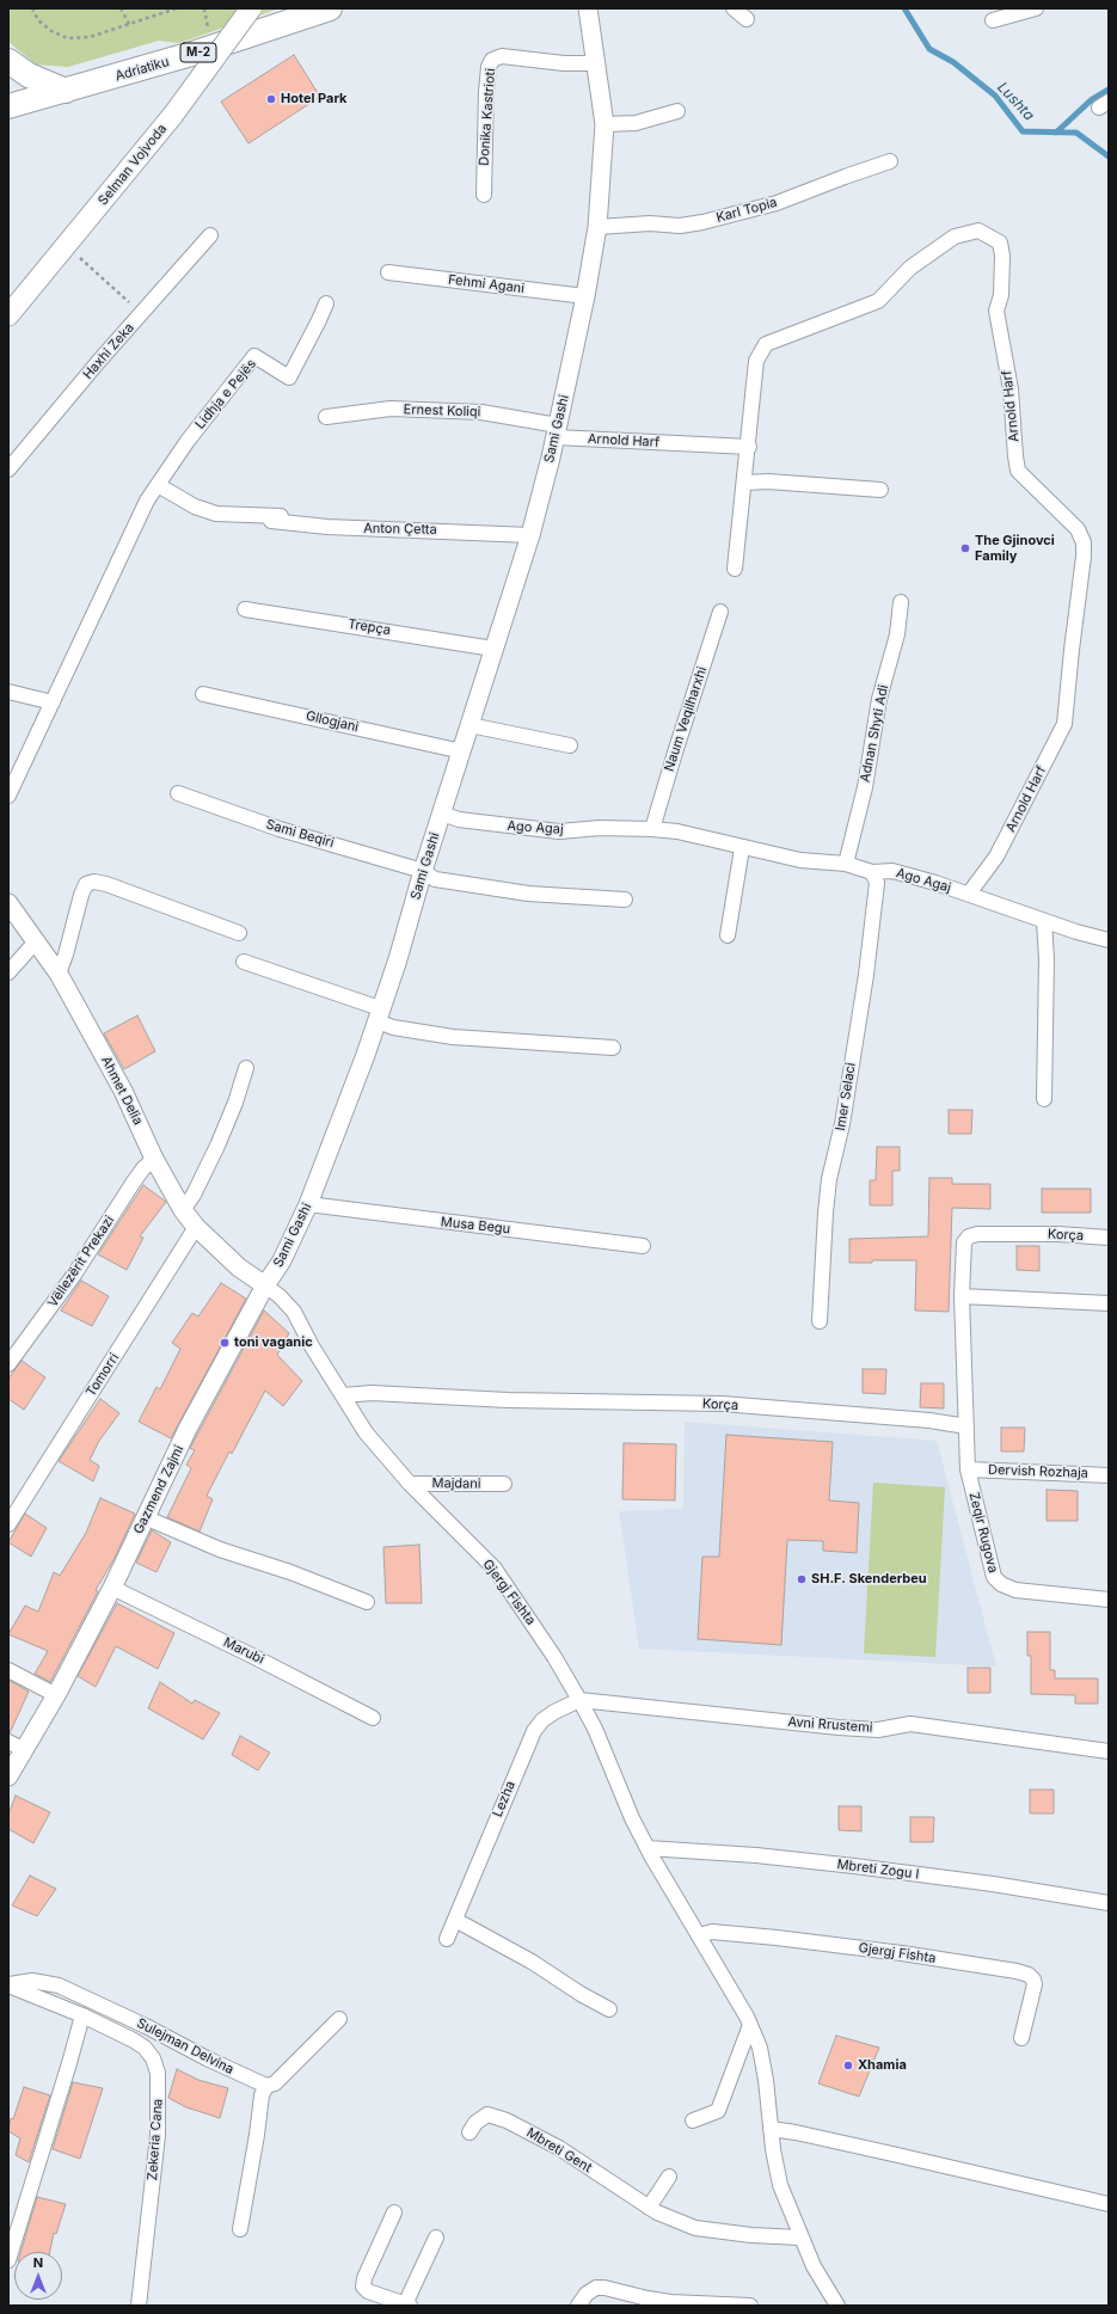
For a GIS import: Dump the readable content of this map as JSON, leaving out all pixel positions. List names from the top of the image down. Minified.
{"streets":{"main road":["M-2","Adriatiku","Selman Vojvoda"],"street":["Donika Kastrioti","Karl Topia","Fehmi Agani","Haxhi Zeka","Lidhja e Pejës","Arnold Harf","Ernest Koliqi","Sami Gashi","Anton Çetta","Trepça","Naum Veqilharxhi","Gllogjani","Adnan Shyti Adi","Ago Agaj","Sami Beqiri","Ahmet Delia","Imer Selaci","Musa Begu","Korça","Vëllezërit Prekazi","Tomorri","Dervish Rozhaja","Majdani","Gazmend Zajmi","Zeqir Rugova","Gjergj Fishta","Marubi","Avni Rrustemi","Lezha","Mbreti Zogu I","Sulejman Delvina","Zekeria Cana","Mbreti Gent"]},"crossings":[["Donika Kastrioti","Sami Gashi"],["Karl Topia","Sami Gashi"],["Fehmi Agani","Sami Gashi"],["Lidhja e Pejës","Anton Çetta"],["Arnold Harf","Ernest Koliqi"],["Arnold Harf","Sami Gashi"],["Arnold Harf","Ago Agaj"],["Ernest Koliqi","Sami Gashi"],["Sami Gashi","Anton Çetta"],["Sami Gashi","Trepça"],["Sami Gashi","Gllogjani"],["Sami Gashi","Ago Agaj"],["Sami Gashi","Sami Beqiri"],["Sami Gashi","Ahmet Delia"],["Sami Gashi","Musa Begu"],["Sami Gashi","Gazmend Zajmi"],["Sami Gashi","Gjergj Fishta"],["Naum Veqilharxhi","Ago Agaj"],["Adnan Shyti Adi","Ago Agaj"],["Ago Agaj","Imer Selaci"],["Ahmet Delia","Vëllezërit Prekazi"],["Ahmet Delia","Tomorri"],["Ahmet Delia","Gazmend Zajmi"],["Ahmet Delia","Gjergj Fishta"],["Korça","Zeqir Rugova"],["Korça","Gjergj Fishta"],["Dervish Rozhaja","Zeqir Rugova"],["Majdani","Gjergj Fishta"],["Gazmend Zajmi","Gjergj Fishta"],["Gazmend Zajmi","Marubi"],["Gjergj Fishta","Avni Rrustemi"],["Gjergj Fishta","Lezha"],["Gjergj Fishta","Mbreti Zogu I"],["Gjergj Fishta","Mbreti Gent"],["Avni Rrustemi","Lezha"],["Sulejman Delvina","Zekeria Cana"]],"water":["Lushta"],"places":["Hotel Park","The Gjinovci Family","toni vaganic","SH.F. Skenderbeu","Xhamia"],"north":"top"}
